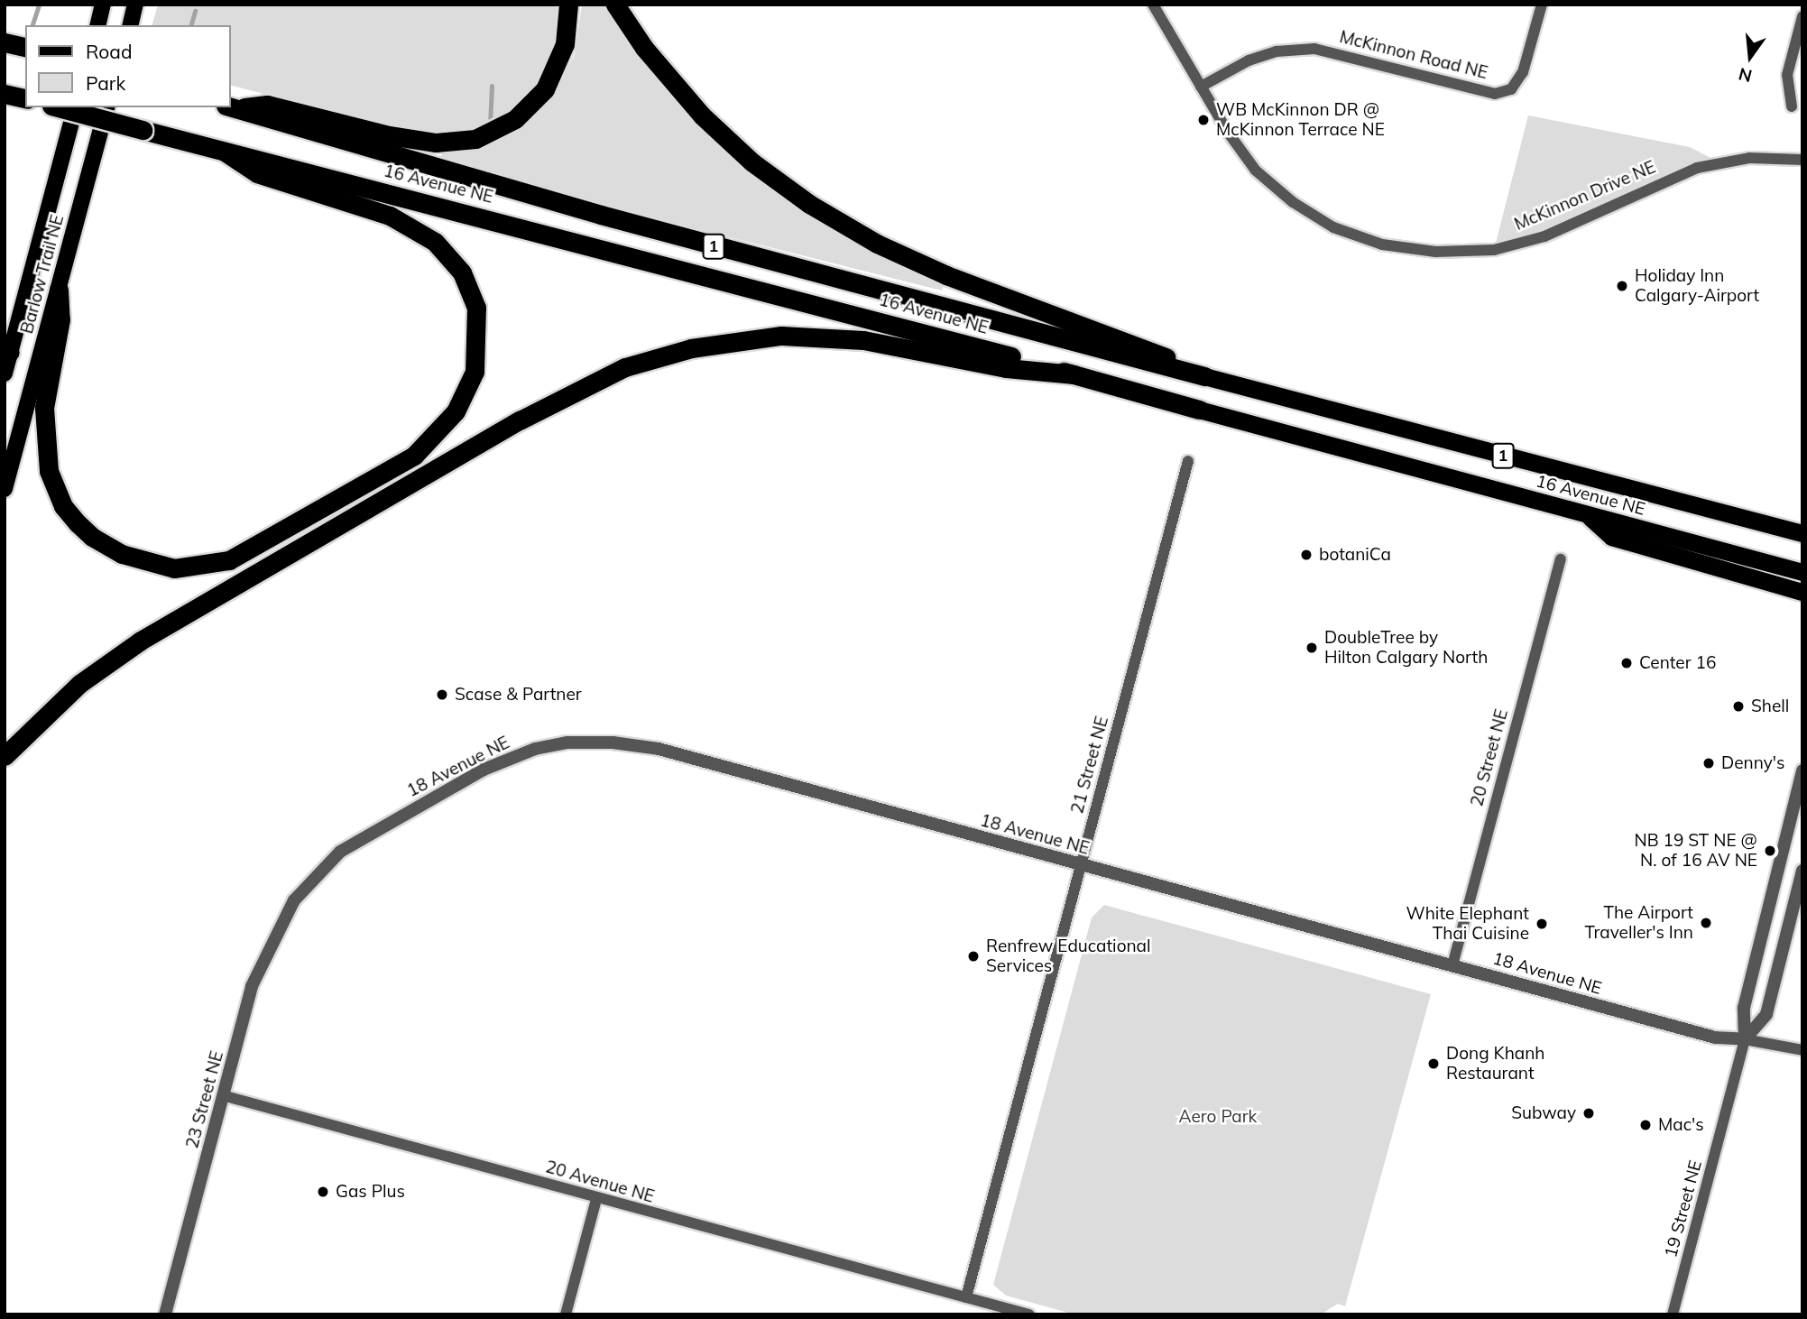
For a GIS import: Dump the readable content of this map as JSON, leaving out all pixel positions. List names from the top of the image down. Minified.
{"streets":{"highway":["16 Avenue NE","1"],"main road":["Barlow Trail NE"],"street":["McKinnon Road NE","McKinnon Drive NE","20 Street NE","21 Street NE","18 Avenue NE","23 Street NE","20 Avenue NE","19 Street NE"]},"crossings":[["McKinnon Road NE","McKinnon Drive NE"],["20 Street NE","18 Avenue NE"],["21 Street NE","18 Avenue NE"],["21 Street NE","20 Avenue NE"],["18 Avenue NE","23 Street NE"],["18 Avenue NE","19 Street NE"],["23 Street NE","20 Avenue NE"]],"parks":["Aero Park"],"places":["WB McKinnon DR @ McKinnon Terrace NE","Holiday Inn Calgary-Airport","botaniCa","DoubleTree by Hilton Calgary North","Center 16","Scase & Partner","Shell","Denny's","NB 19 ST NE @ N. of 16 AV NE","The Airport Traveller's Inn","White Elephant Thai Cuisine","Renfrew Educational Services","Dong Khanh Restaurant","Subway","Mac's","Gas Plus"],"legend":["Road","Park"],"north":"bottom"}
